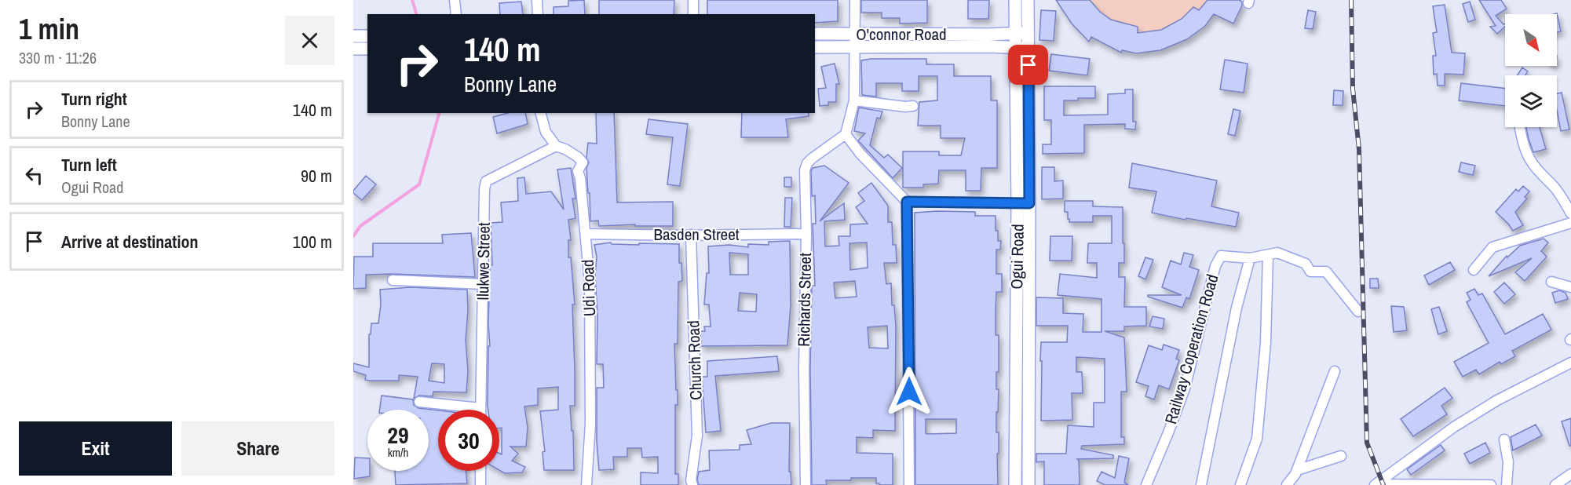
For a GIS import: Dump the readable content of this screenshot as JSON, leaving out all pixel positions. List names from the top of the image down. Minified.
{"streets":{"main road":["O'connor Road","Ogui Road"],"street":["Basden Street","Ilukwe Street","Udi Road","Richards Street","Railway Coperation Road","Church Road"]},"crossings":[["Basden Street","Udi Road"],["Basden Street","Richards Street"],["Basden Street","Church Road"],["Ilukwe Street","Udi Road"]],"north":"bottom right","page":{"heading":["1 min","330 m · 11:26"],"turn":["140 m","Bonny Lane"],"list":[{"name":"Turn right","note":"Bonny Lane","value":"140 m"},{"name":"Turn left","note":"Ogui Road","value":"90 m"},{"name":"Arrive at destination","value":"100 m"}],"speed":"29 km/h","limit":"30","buttons":["Exit","Share"]}}
